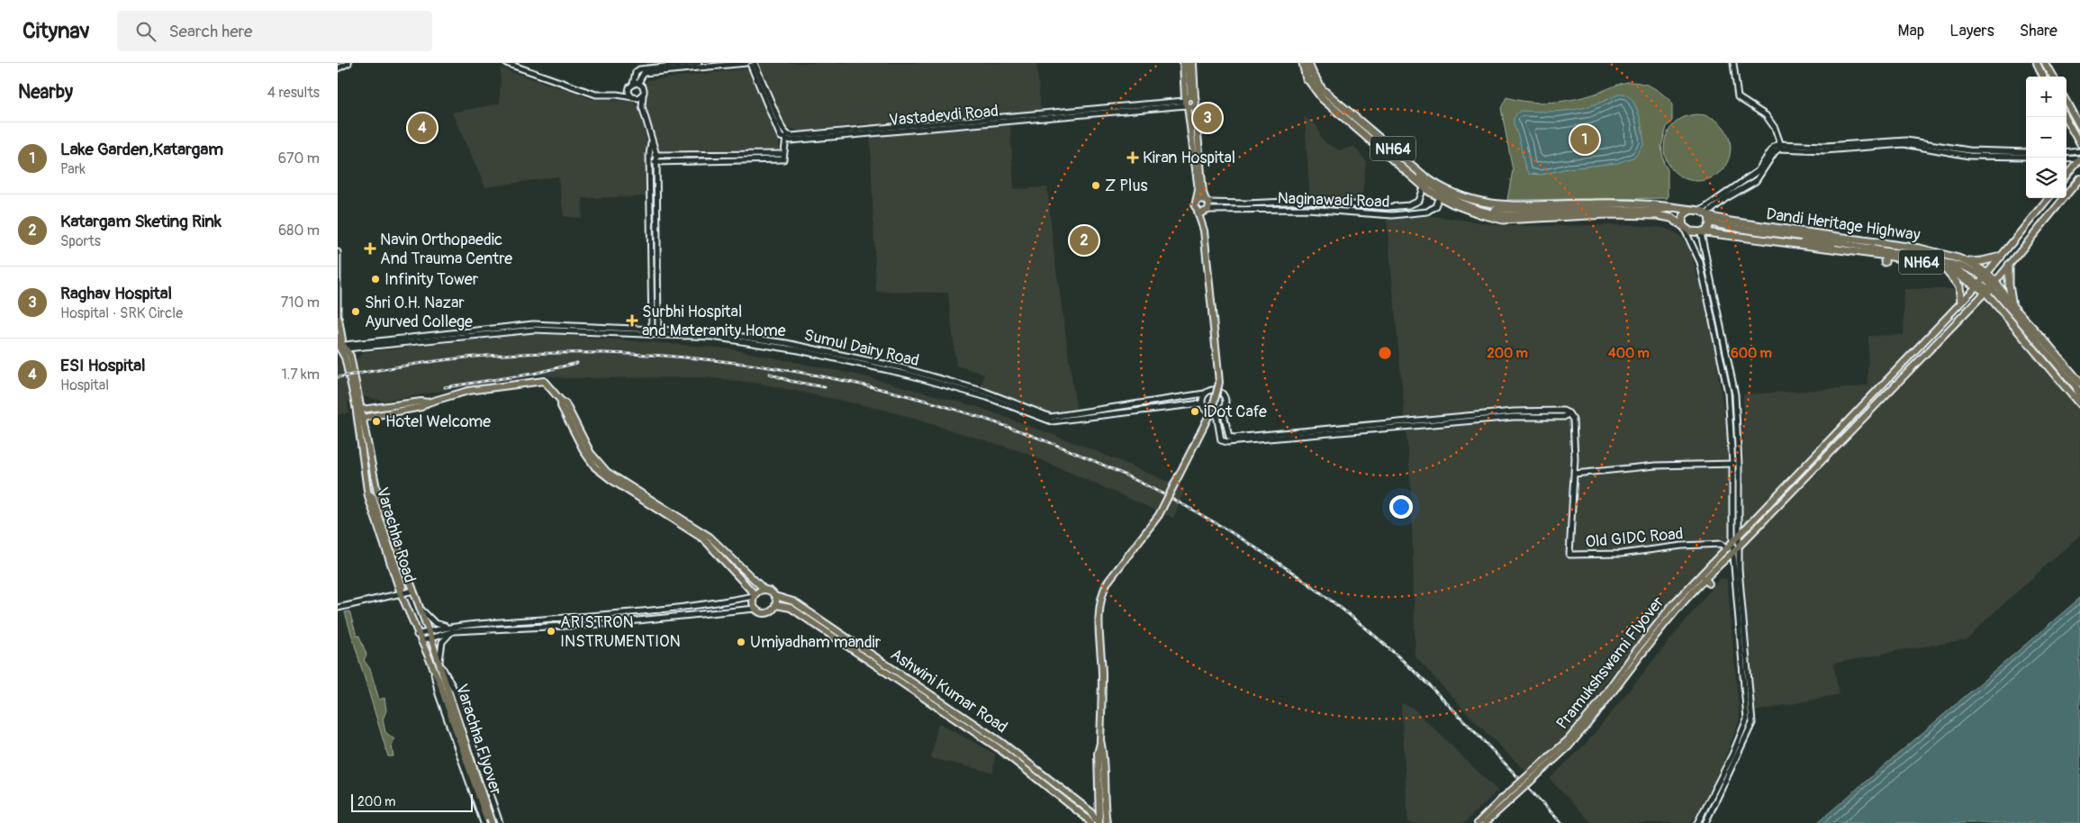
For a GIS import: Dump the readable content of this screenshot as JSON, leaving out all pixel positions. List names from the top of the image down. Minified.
{"streets":{"highway":["NH64","Dandi Heritage Highway"],"main road":["Varachha Road","Pramukshswami Flyover","Ashwini Kumar Road","Varachha Flyover"],"street":["Vastadevdi Road","Naginawadi Road","Sumul Dairy Road","Old GIDC Road"]},"crossings":[["NH64","Naginawadi Road"],["NH64","Dandi Heritage Highway"],["Sumul Dairy Road","Varachha Flyover"],["Varachha Road","Varachha Flyover"],["Old GIDC Road","Pramukshswami Flyover"]],"places":{"health":["Kiran Hospital","Navin Orthopaedic And Trauma Centre","Surbhi Hospital and Materanity Home"],"other":["Z Plus","Infinity Tower","Shri O.H. Nazar Ayurved College","iDot Cafe","Hotel Welcome","ARISTRON INSTRUMENTION","Umiyadham mandir"]},"scale_bar":"200 m","page":{"header":"Citynav","search":"Search here","nav":["Map","Layers","Share"],"heading":["Nearby","4 results"],"map_buttons":["+","−"],"pins":["3","4","1","2"],"list":[{"mark":"1","name":"Lake Garden,Katargam","note":"Park","value":"670 m"},{"mark":"2","name":"Katargam Sketing Rink","note":"Sports","value":"680 m"},{"mark":"3","name":"Raghav Hospital","note":"Hospital · SRK Circle","value":"710 m"},{"mark":"4","name":"ESI Hospital","note":"Hospital","value":"1.7 km"}],"scale":"200 m"},"rings":["200 m","400 m","600 m"]}
